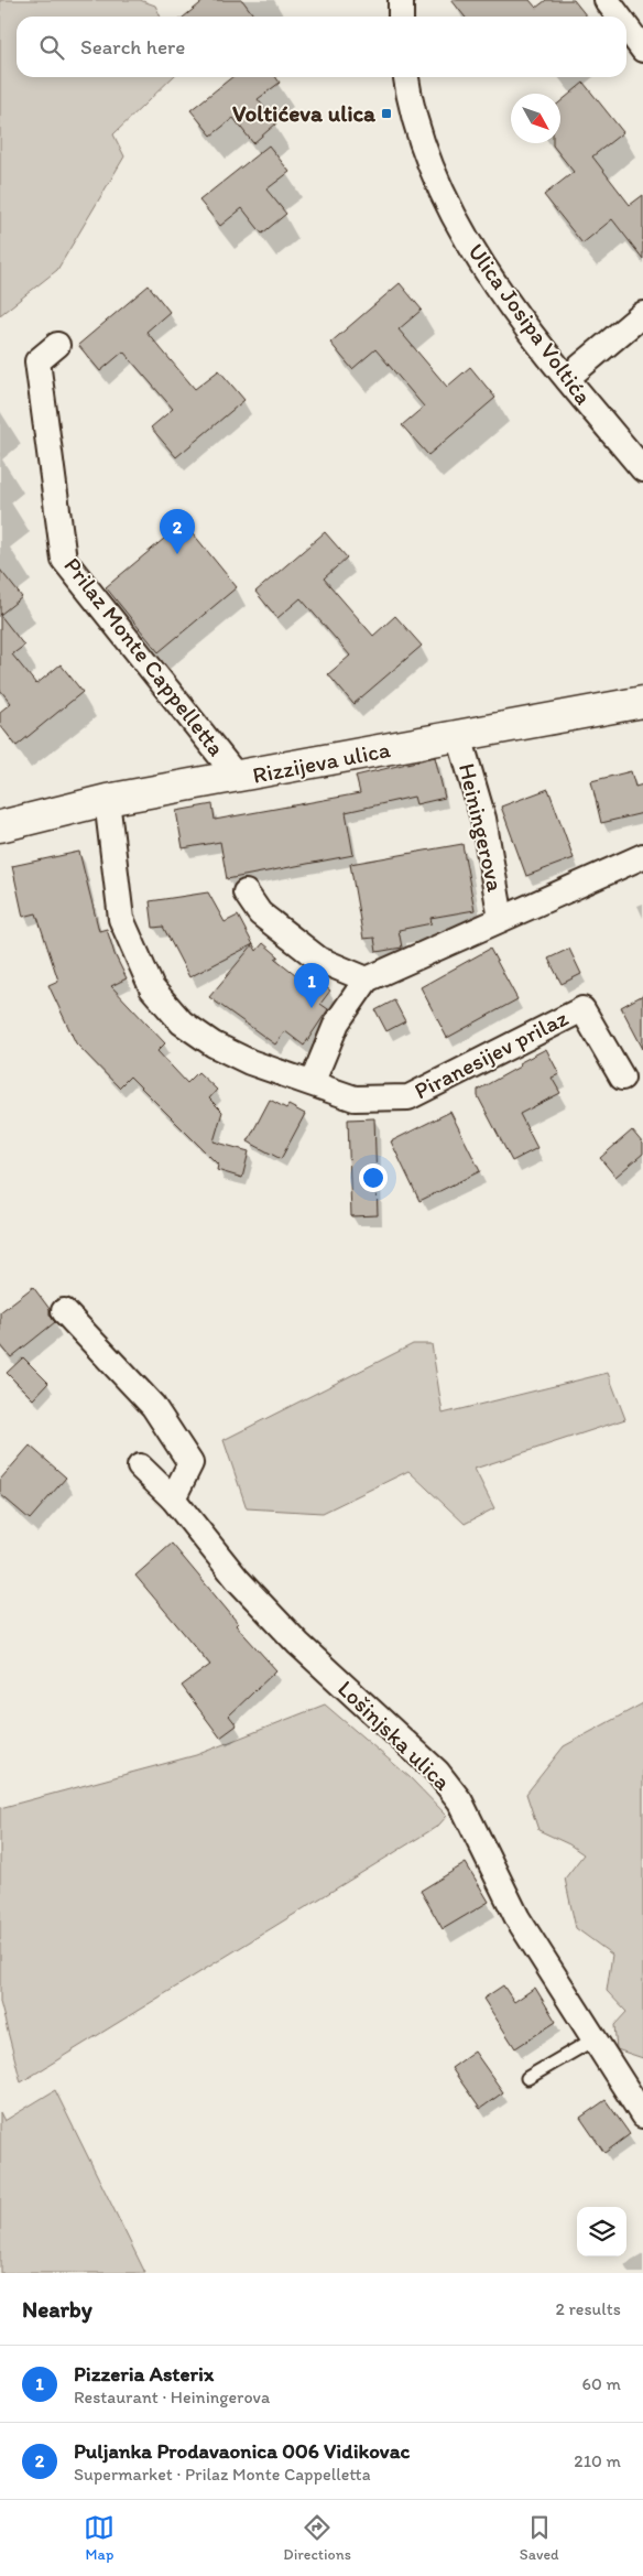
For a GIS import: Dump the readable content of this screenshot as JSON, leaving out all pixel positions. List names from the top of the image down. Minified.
{"streets":{"street":["Ulica Josipa Voltića","Prilaz Monte Cappelletta","Rizzijeva ulica","Heiningerova","Piranesijev prilaz","Lošinjska ulica"]},"crossings":[["Prilaz Monte Cappelletta","Rizzijeva ulica"],["Rizzijeva ulica","Heiningerova"],["Rizzijeva ulica","Piranesijev prilaz"],["Heiningerova","Piranesijev prilaz"]],"places":{"transit":["Voltićeva ulica"]},"north":"bottom right","page":{"search":"Search here","pins":["2","1"],"heading":["Nearby","2 results"],"list":[{"mark":"1","name":"Pizzeria Asterix","note":"Restaurant · Heiningerova","value":"60 m"},{"mark":"2","name":"Puljanka Prodavaonica 006 Vidikovac","note":"Supermarket · Prilaz Monte Cappelletta","value":"210 m"}],"nav":["Map","Directions","Saved"]}}
